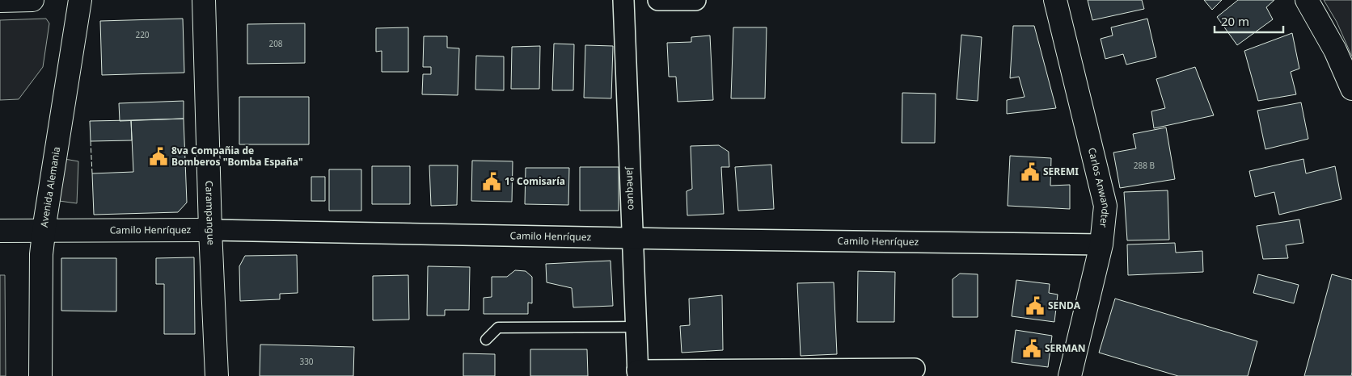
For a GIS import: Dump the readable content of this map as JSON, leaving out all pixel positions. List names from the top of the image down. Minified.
{"streets":{"main road":["Avenida Alemania","Carlos Anwandter","Carampangue","Camilo Henríquez"],"street":["Janequeo"]},"crossings":[["Avenida Alemania","Camilo Henríquez"],["Janequeo","Camilo Henríquez"],["Carlos Anwandter","Camilo Henríquez"],["Carampangue","Camilo Henríquez"]],"places":{"public building":["8va Compañia de Bomberos \"Bomba España\"","SEREMI","1° Comisaría","SENDA","SERMAN"]},"house_numbers":["220","208","288 B","330"],"scale_bar":"20 m"}
